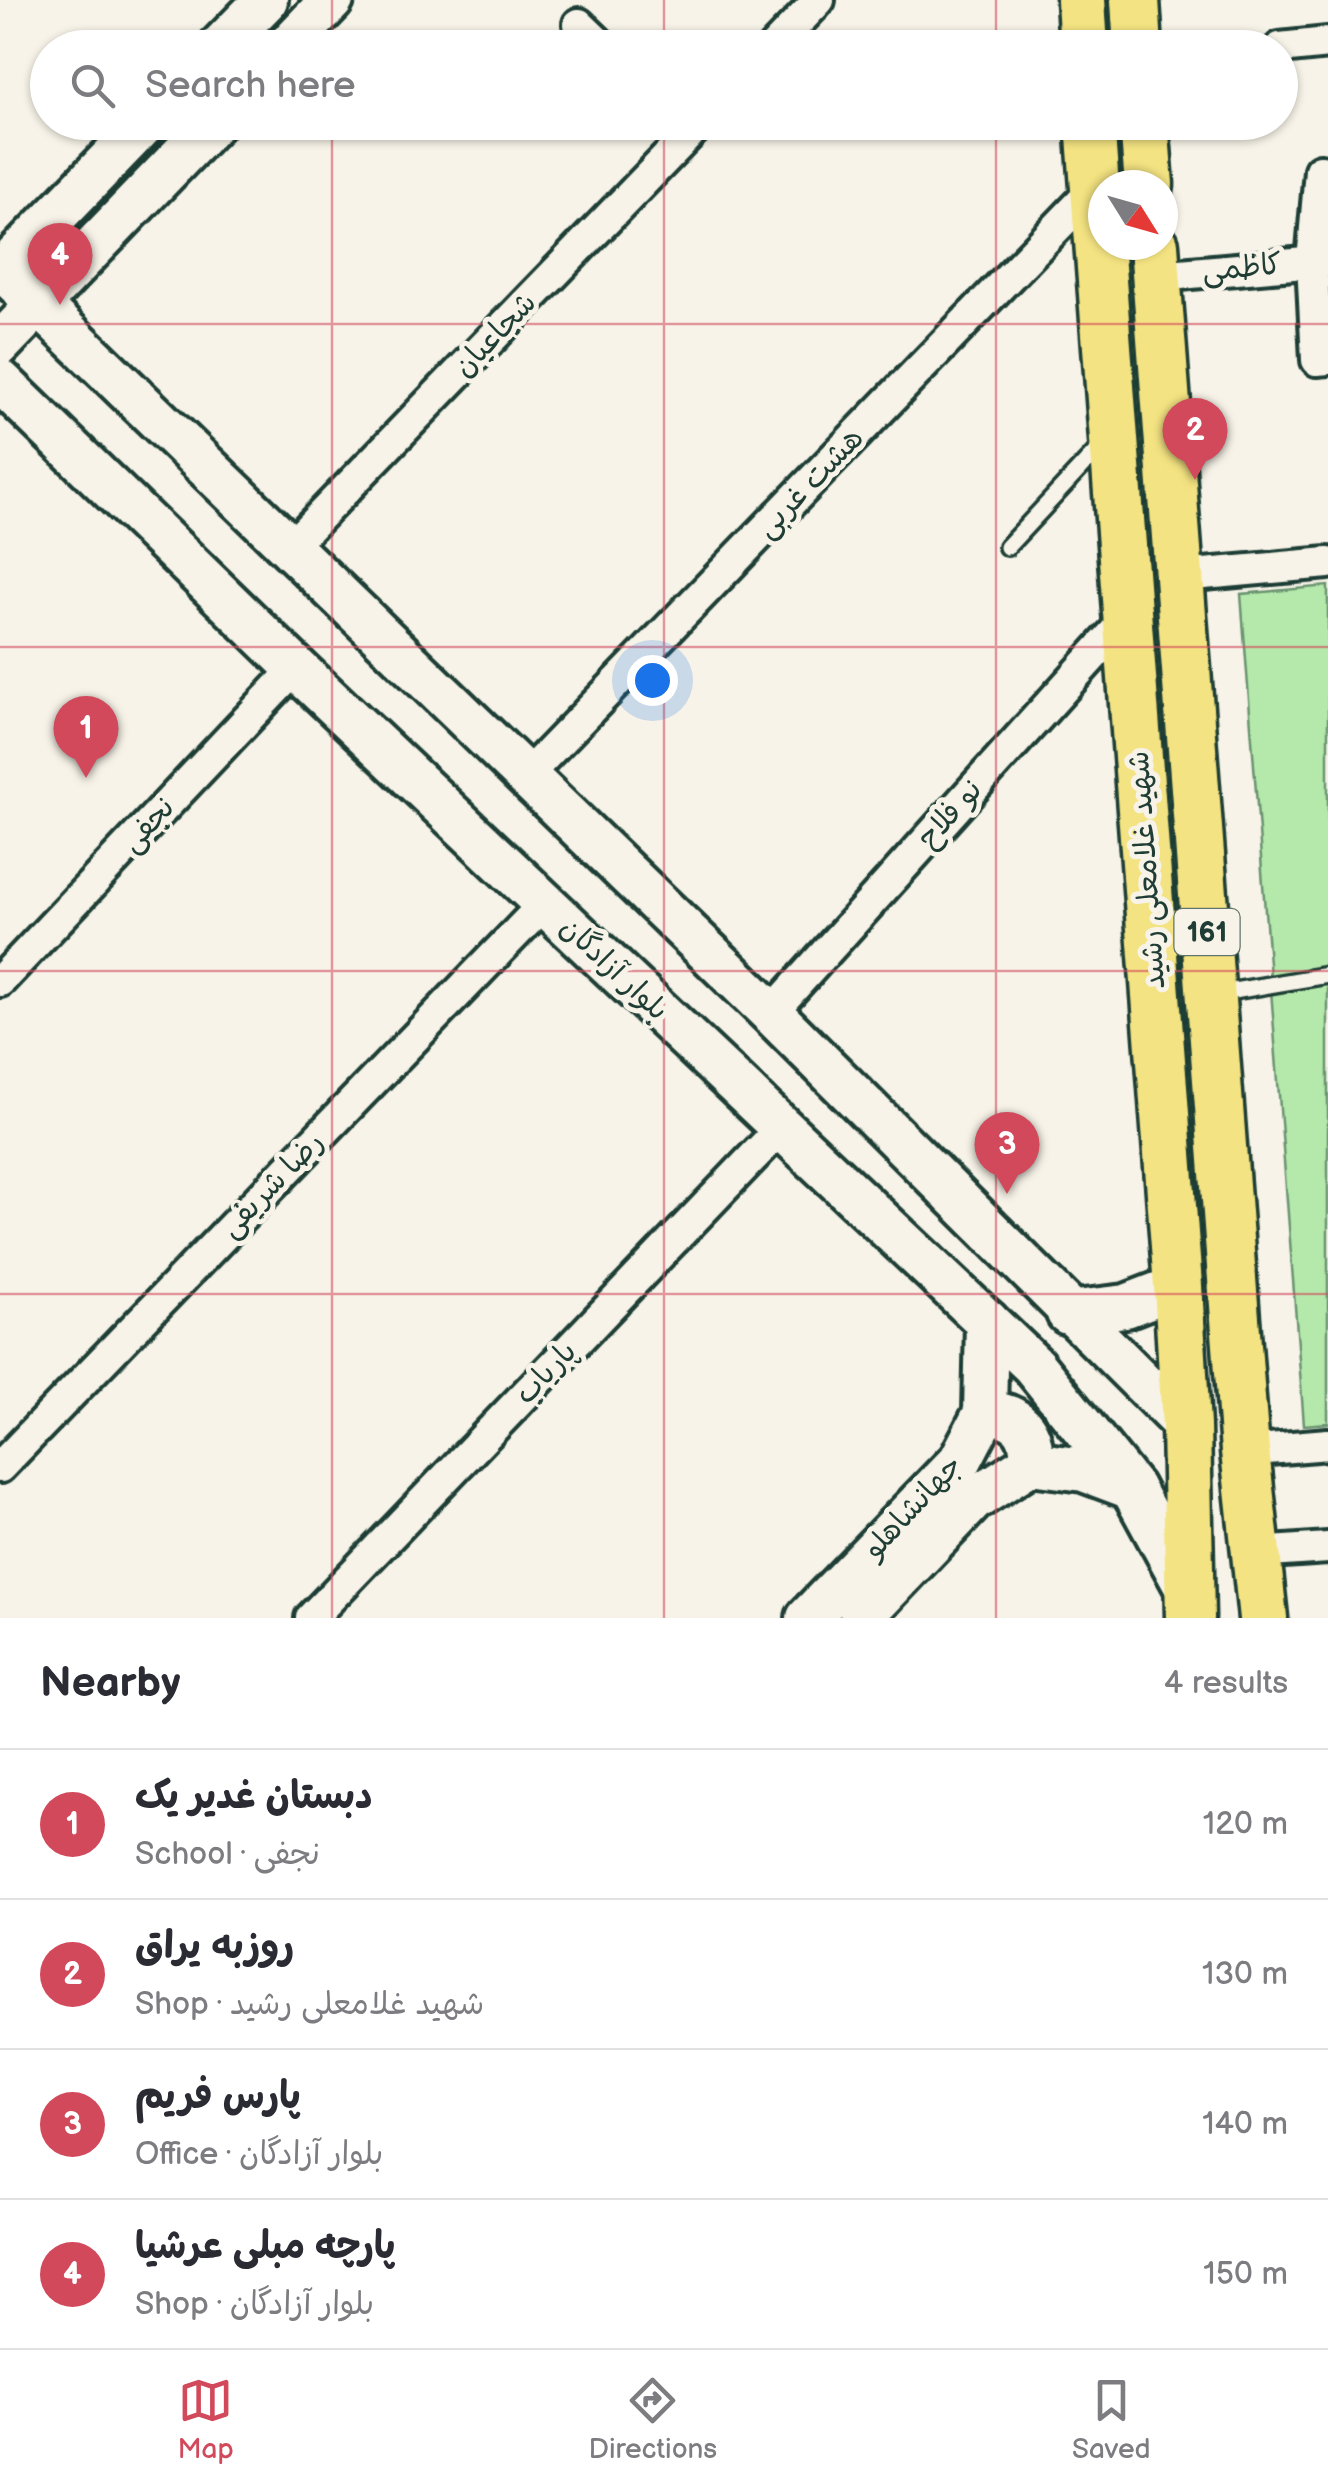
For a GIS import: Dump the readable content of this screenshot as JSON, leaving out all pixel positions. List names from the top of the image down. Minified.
{"streets":{"main road":["شهید غلامعلی رشید","161","بلوار آزادگان","جهانشاهلو"],"street":["کاظمی","شجاعیان","هشت غربی","نو فلاح","نجفی","رضا شریفی","پاریاب"]},"crossings":[["کاظمی","شهید غلامعلی رشید"],["نو فلاح","شهید غلامعلی رشید"],["نجفی","بلوار آزادگان"],["شهید غلامعلی رشید","بلوار آزادگان"],["بلوار آزادگان","رضا شریفی"],["بلوار آزادگان","پاریاب"],["بلوار آزادگان","جهانشاهلو"]],"north":"bottom right","page":{"search":"Search here","pins":["4","2","1","3"],"heading":["Nearby","4 results"],"list":[{"mark":"1","name":"دبستان غدیر یک","note":"School · نجفی","value":"120 m"},{"mark":"2","name":"روزبه یراق","note":"Shop · شهید غلامعلی رشید","value":"130 m"},{"mark":"3","name":"پارس فریم","note":"Office · بلوار آزادگان","value":"140 m"},{"mark":"4","name":"پارچه مبلی عرشیا","note":"Shop · بلوار آزادگان","value":"150 m"}],"nav":["Map","Directions","Saved"]}}
